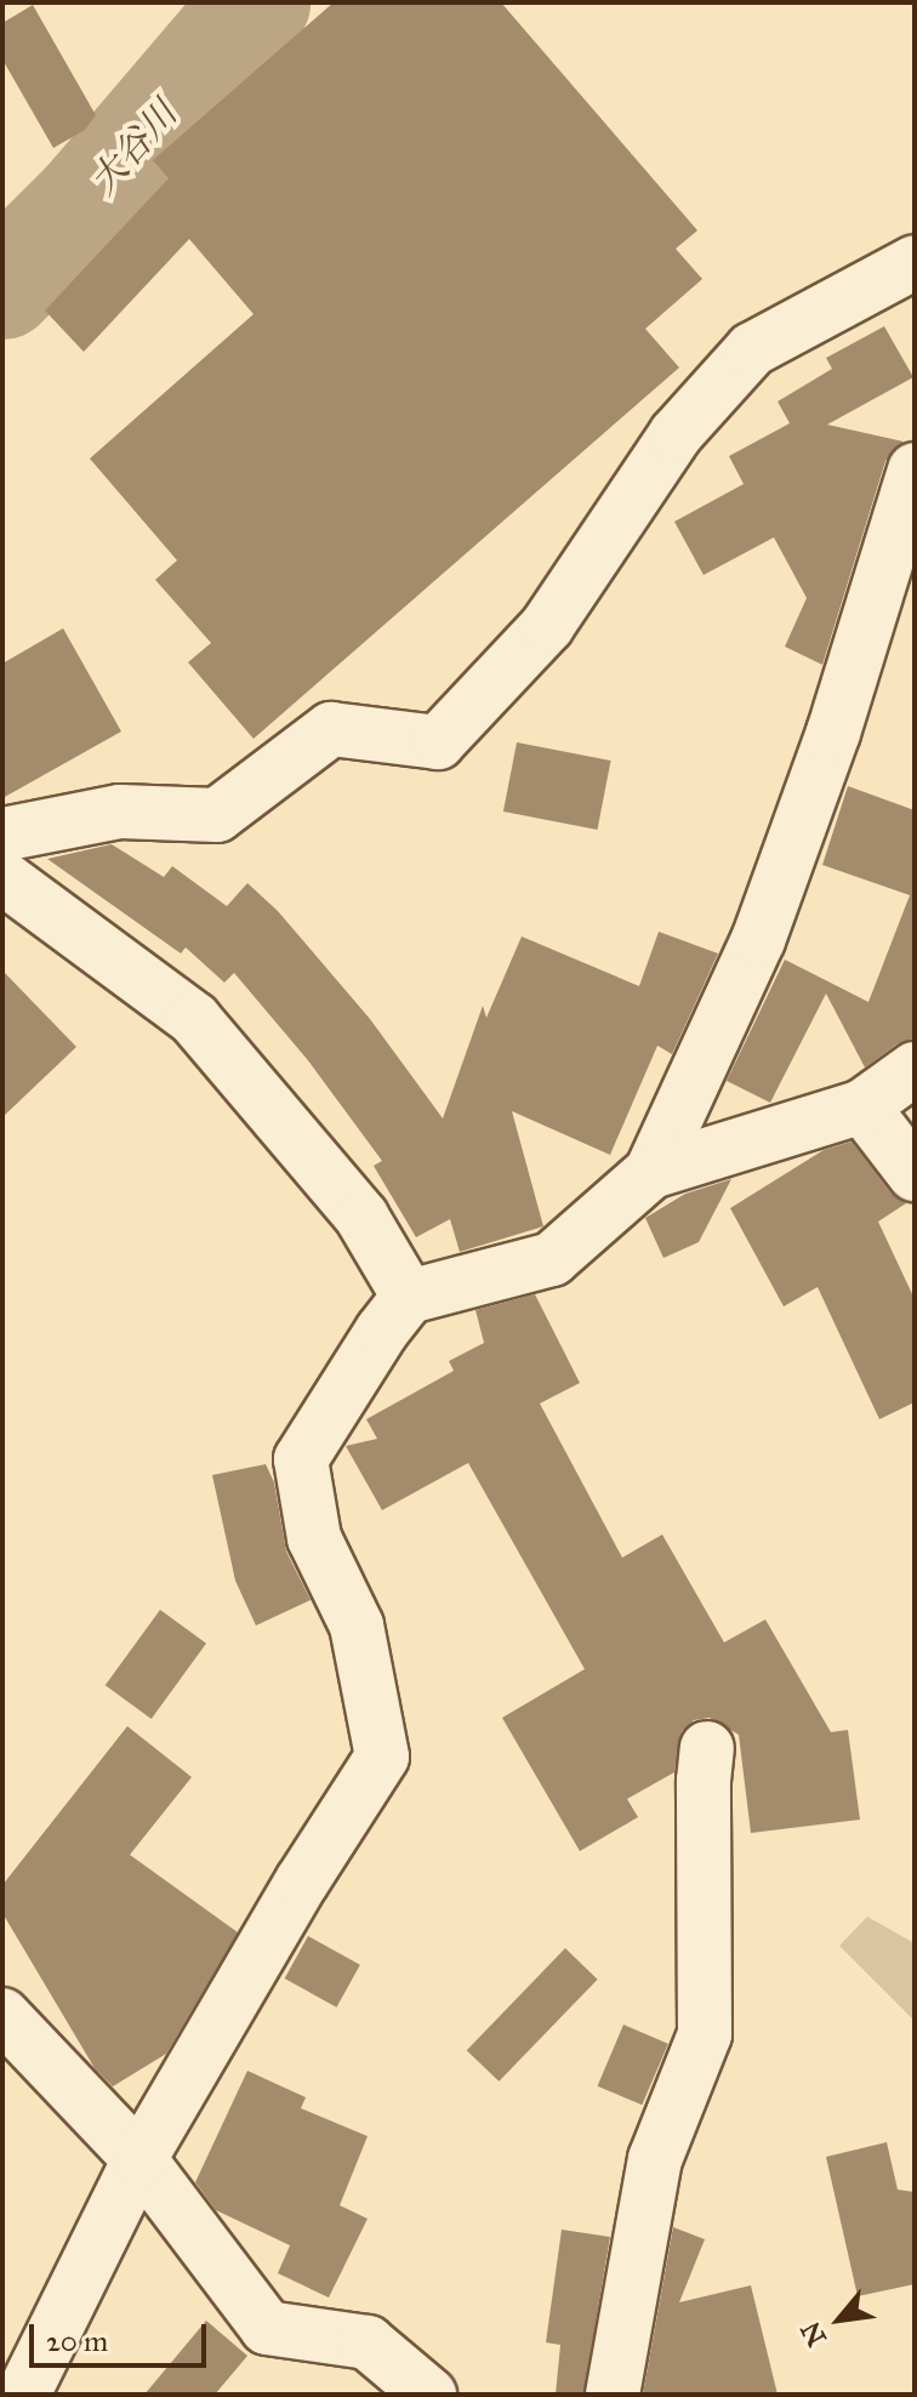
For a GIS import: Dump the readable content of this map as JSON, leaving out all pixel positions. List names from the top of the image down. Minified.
{"water":["大谷川"],"scale_bar":"20 m","north":"bottom left"}
